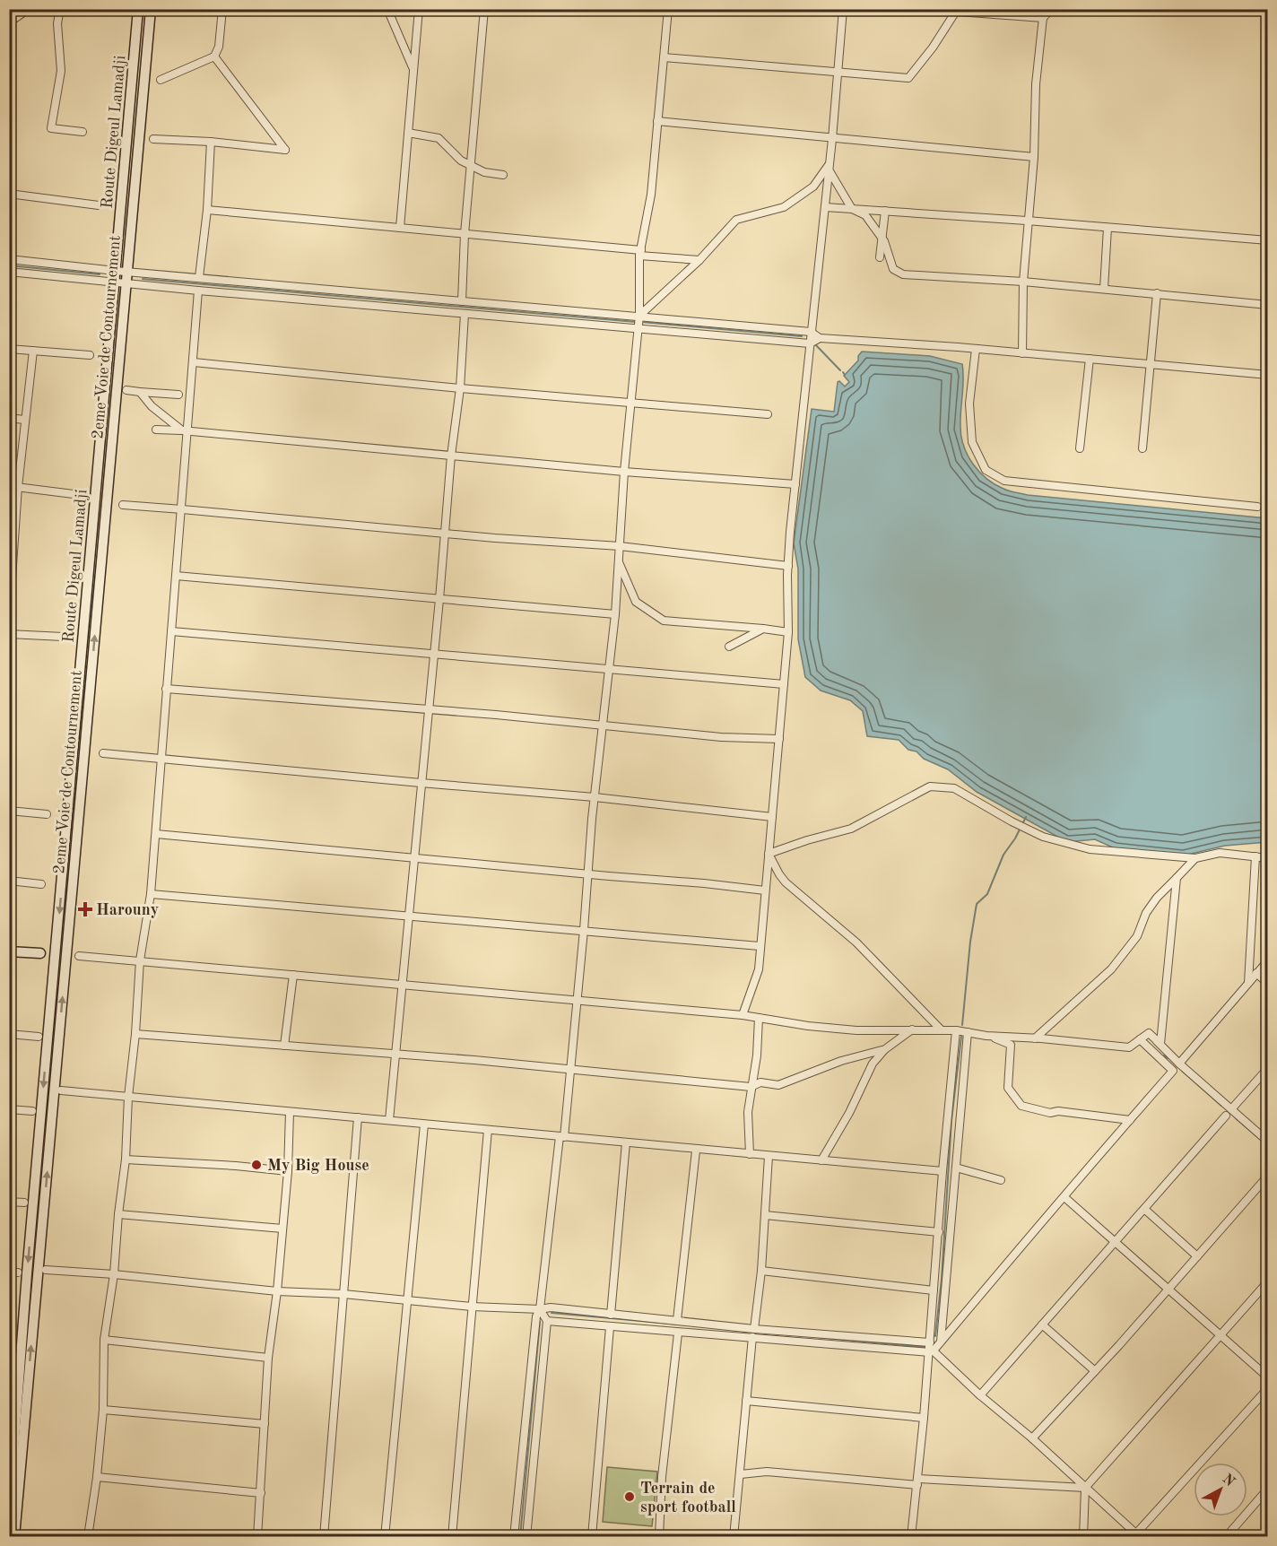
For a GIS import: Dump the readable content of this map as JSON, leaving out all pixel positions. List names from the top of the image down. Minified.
{"streets":{"main road":["Route Digeul Lamadji","2eme Voie de Contournement"]},"crossings":[["Route Digeul Lamadji","2eme Voie de Contournement"]],"one_way":["Route Digeul Lamadji","2eme Voie de Contournement"],"places":{"health":["Harouny"],"other":["My Big House","Terrain de sport football"]},"north":"top right"}
